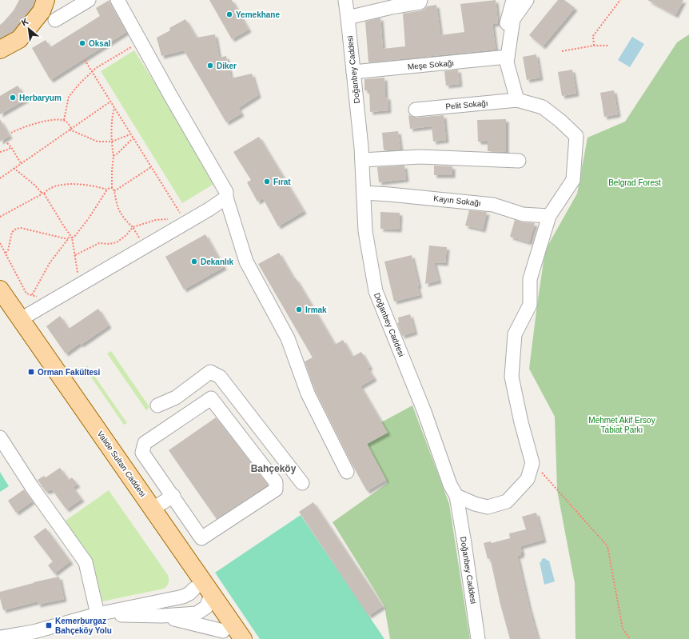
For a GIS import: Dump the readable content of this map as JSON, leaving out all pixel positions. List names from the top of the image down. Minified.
{"streets":{"main road":["Valide Sultan Caddesi"],"street":["Meşe Sokağı","Doğanbey Caddesi","Pelit Sokağı","Kayın Sokağı"]},"crossings":[["Meşe Sokağı","Doğanbey Caddesi"],["Doğanbey Caddesi","Kayın Sokağı"]],"districts":["Bahçeköy"],"parks":["Belgrad Forest","Mehmet Akif Ersoy Tabiat Parkı"],"places":{"other":["Yemekhane","Oksal","Diker","Herbaryum","Fırat","Dekanlık","Irmak"],"transit":["Orman Fakültesi","Kemerburgaz Bahçeköy Yolu"]},"north":"top left"}
